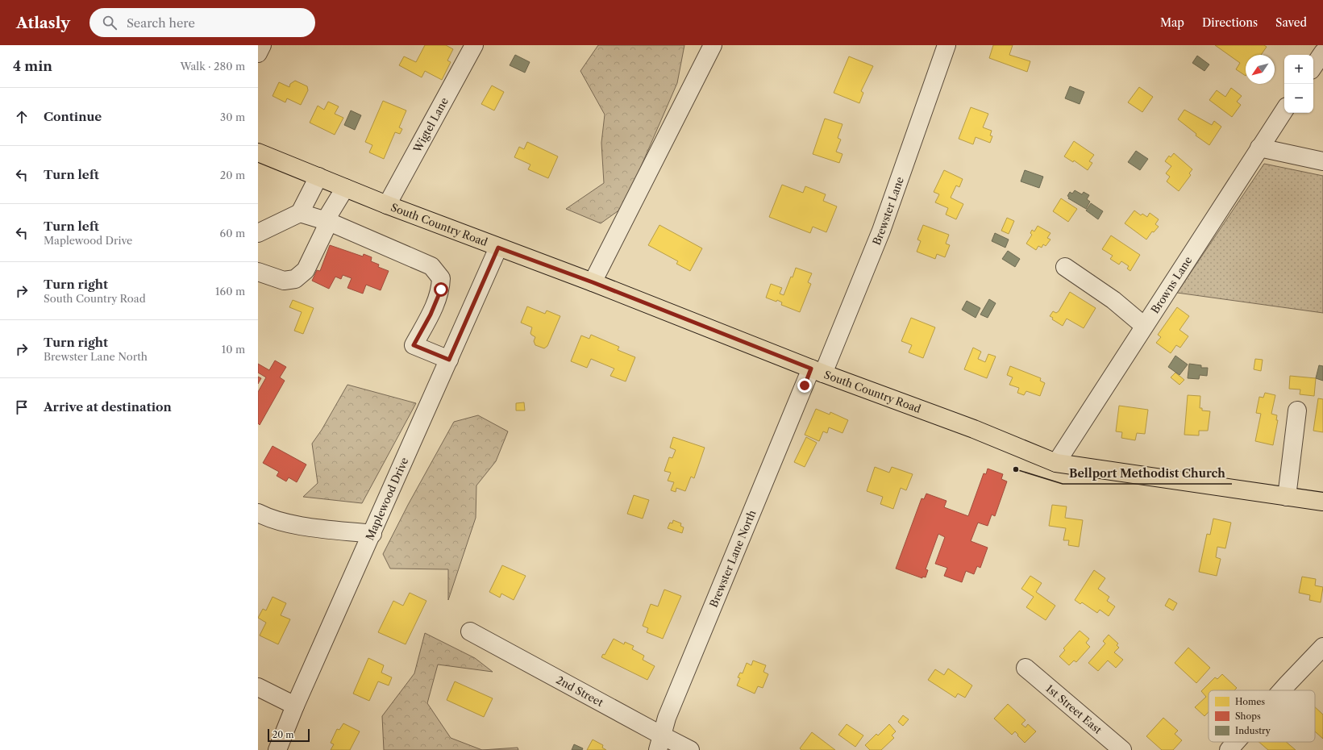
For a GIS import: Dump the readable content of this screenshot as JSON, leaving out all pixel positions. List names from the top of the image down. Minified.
{"streets":{"main road":["South Country Road"],"street":["Wigtel Lane","Brewster Lane","Browns Lane","Maplewood Drive","Brewster Lane North","2nd Street","1st Street East"]},"crossings":[["Wigtel Lane","South Country Road"],["Brewster Lane","South Country Road"],["Brewster Lane","Brewster Lane North"],["South Country Road","Browns Lane"],["South Country Road","Maplewood Drive"],["South Country Road","Brewster Lane North"],["Brewster Lane North","2nd Street"]],"places":["Bellport Methodist Church"],"legend":["Homes","Shops","Industry"],"scale_bar":"20 m","north":"bottom left","page":{"header":"Atlasly","search":"Search here","nav":["Map","Directions","Saved"],"heading":["4 min","Walk · 280 m"],"map_buttons":["+","−"],"list":[["Continue","30 m"],["Turn left","20 m"],["Turn left","Maplewood Drive","60 m"],["Turn right","South Country Road","160 m"],["Turn right","Brewster Lane North","10 m"],"Arrive at destination"],"scale":"20 m"}}
